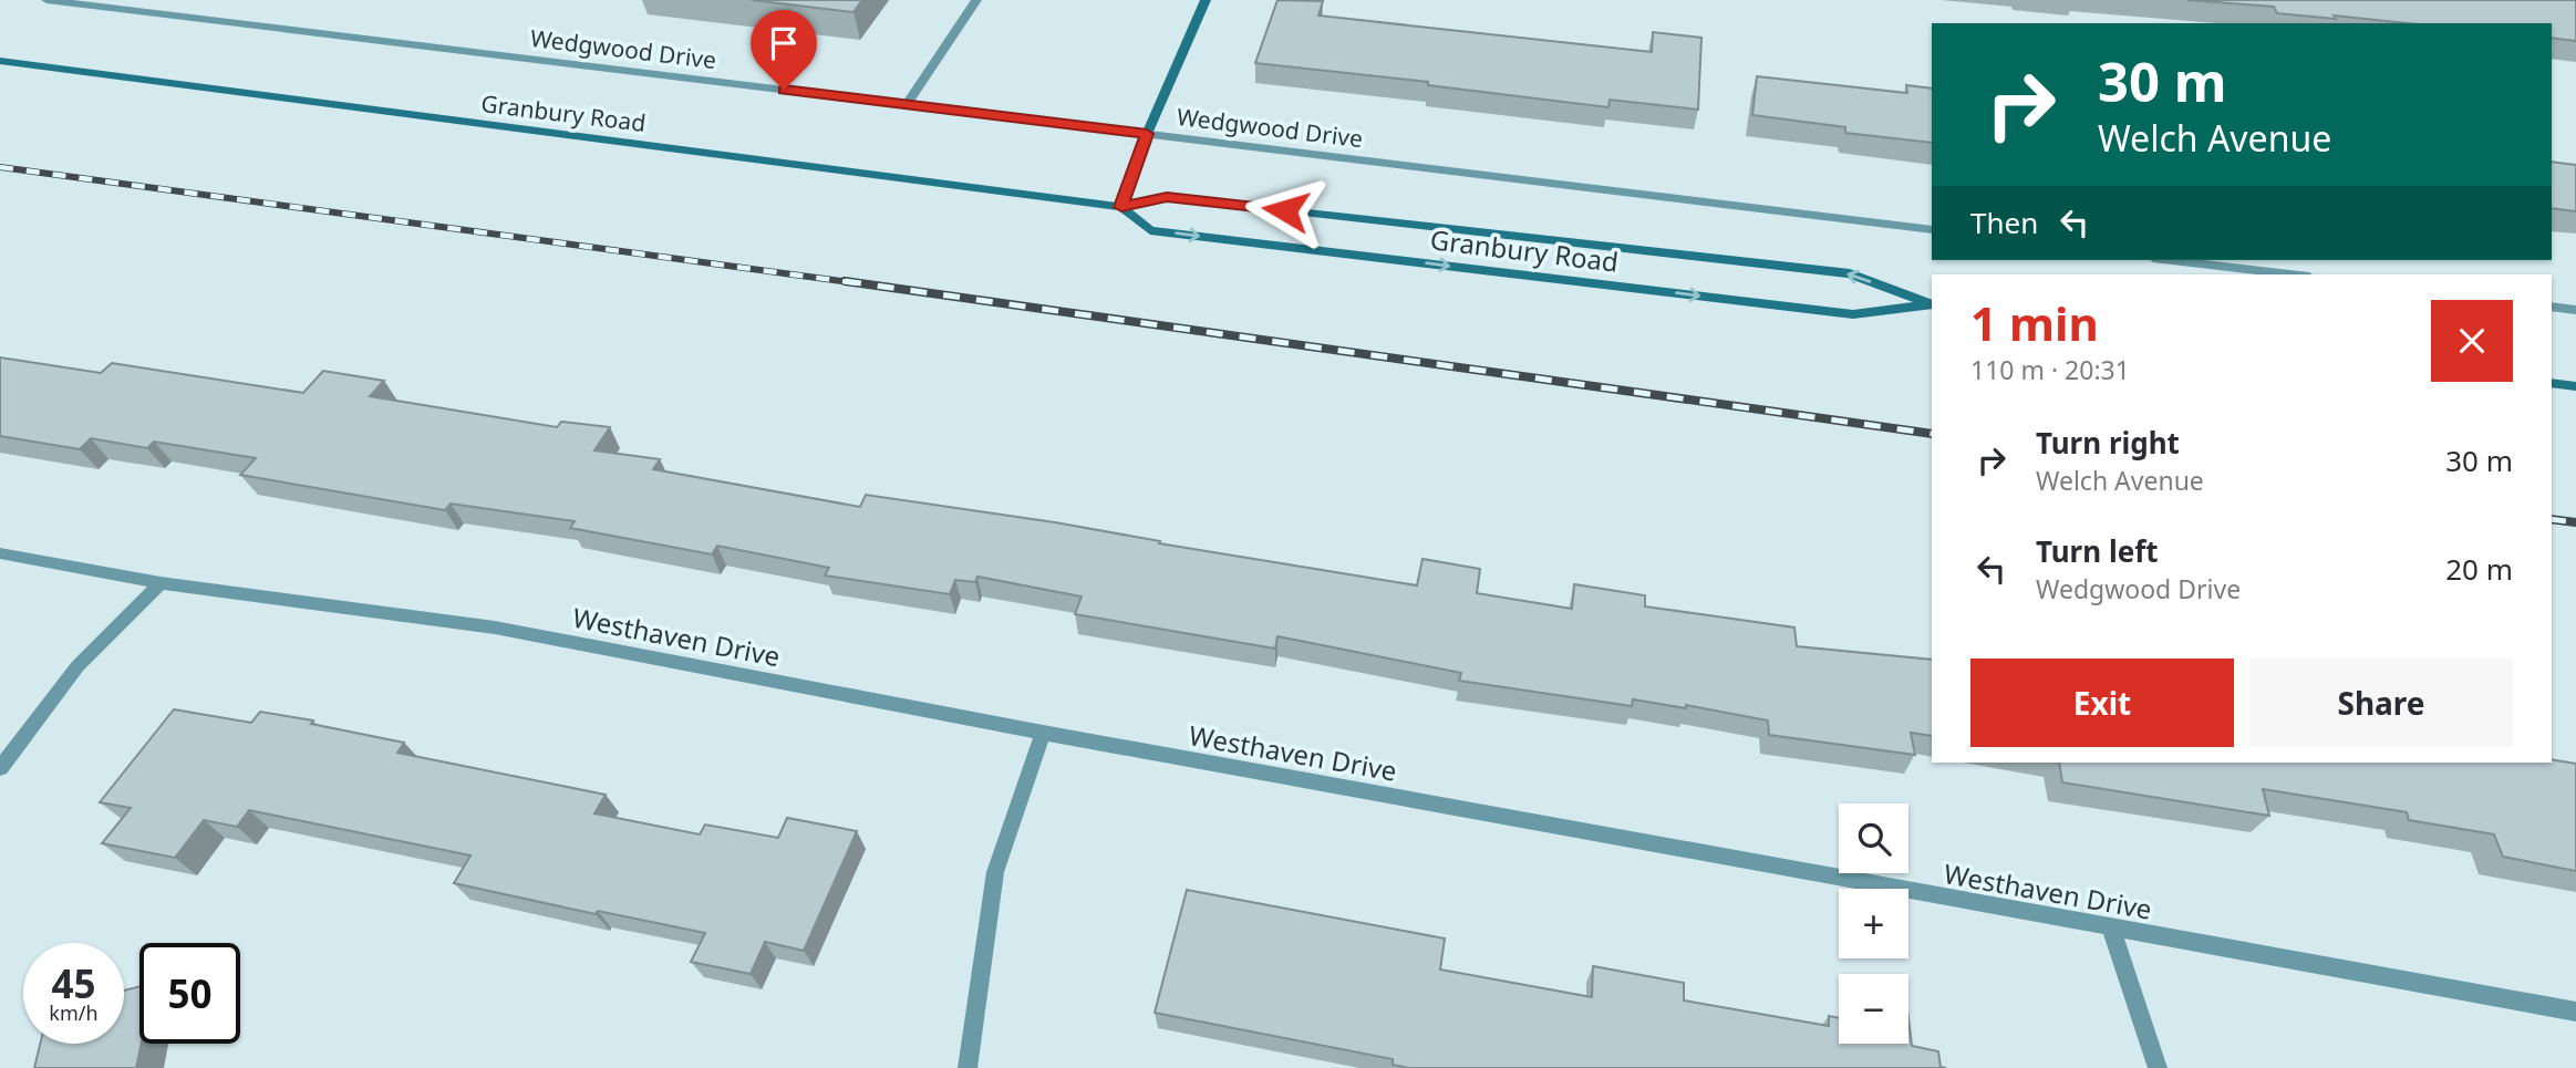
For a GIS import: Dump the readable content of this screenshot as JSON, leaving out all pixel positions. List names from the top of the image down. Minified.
{"streets":{"main road":["Granbury Road"],"street":["Wedgwood Drive","Westhaven Drive"]},"page":{"turn":["30 m","Welch Avenue"],"then":"Then","heading":["1 min","110 m · 20:31"],"list":[{"name":"Turn right","note":"Welch Avenue","value":"30 m"},{"name":"Turn left","note":"Wedgwood Drive","value":"20 m"}],"buttons":["Exit","Share"],"map_buttons":["+","−"],"speed":"45 km/h","limit":"50"}}
